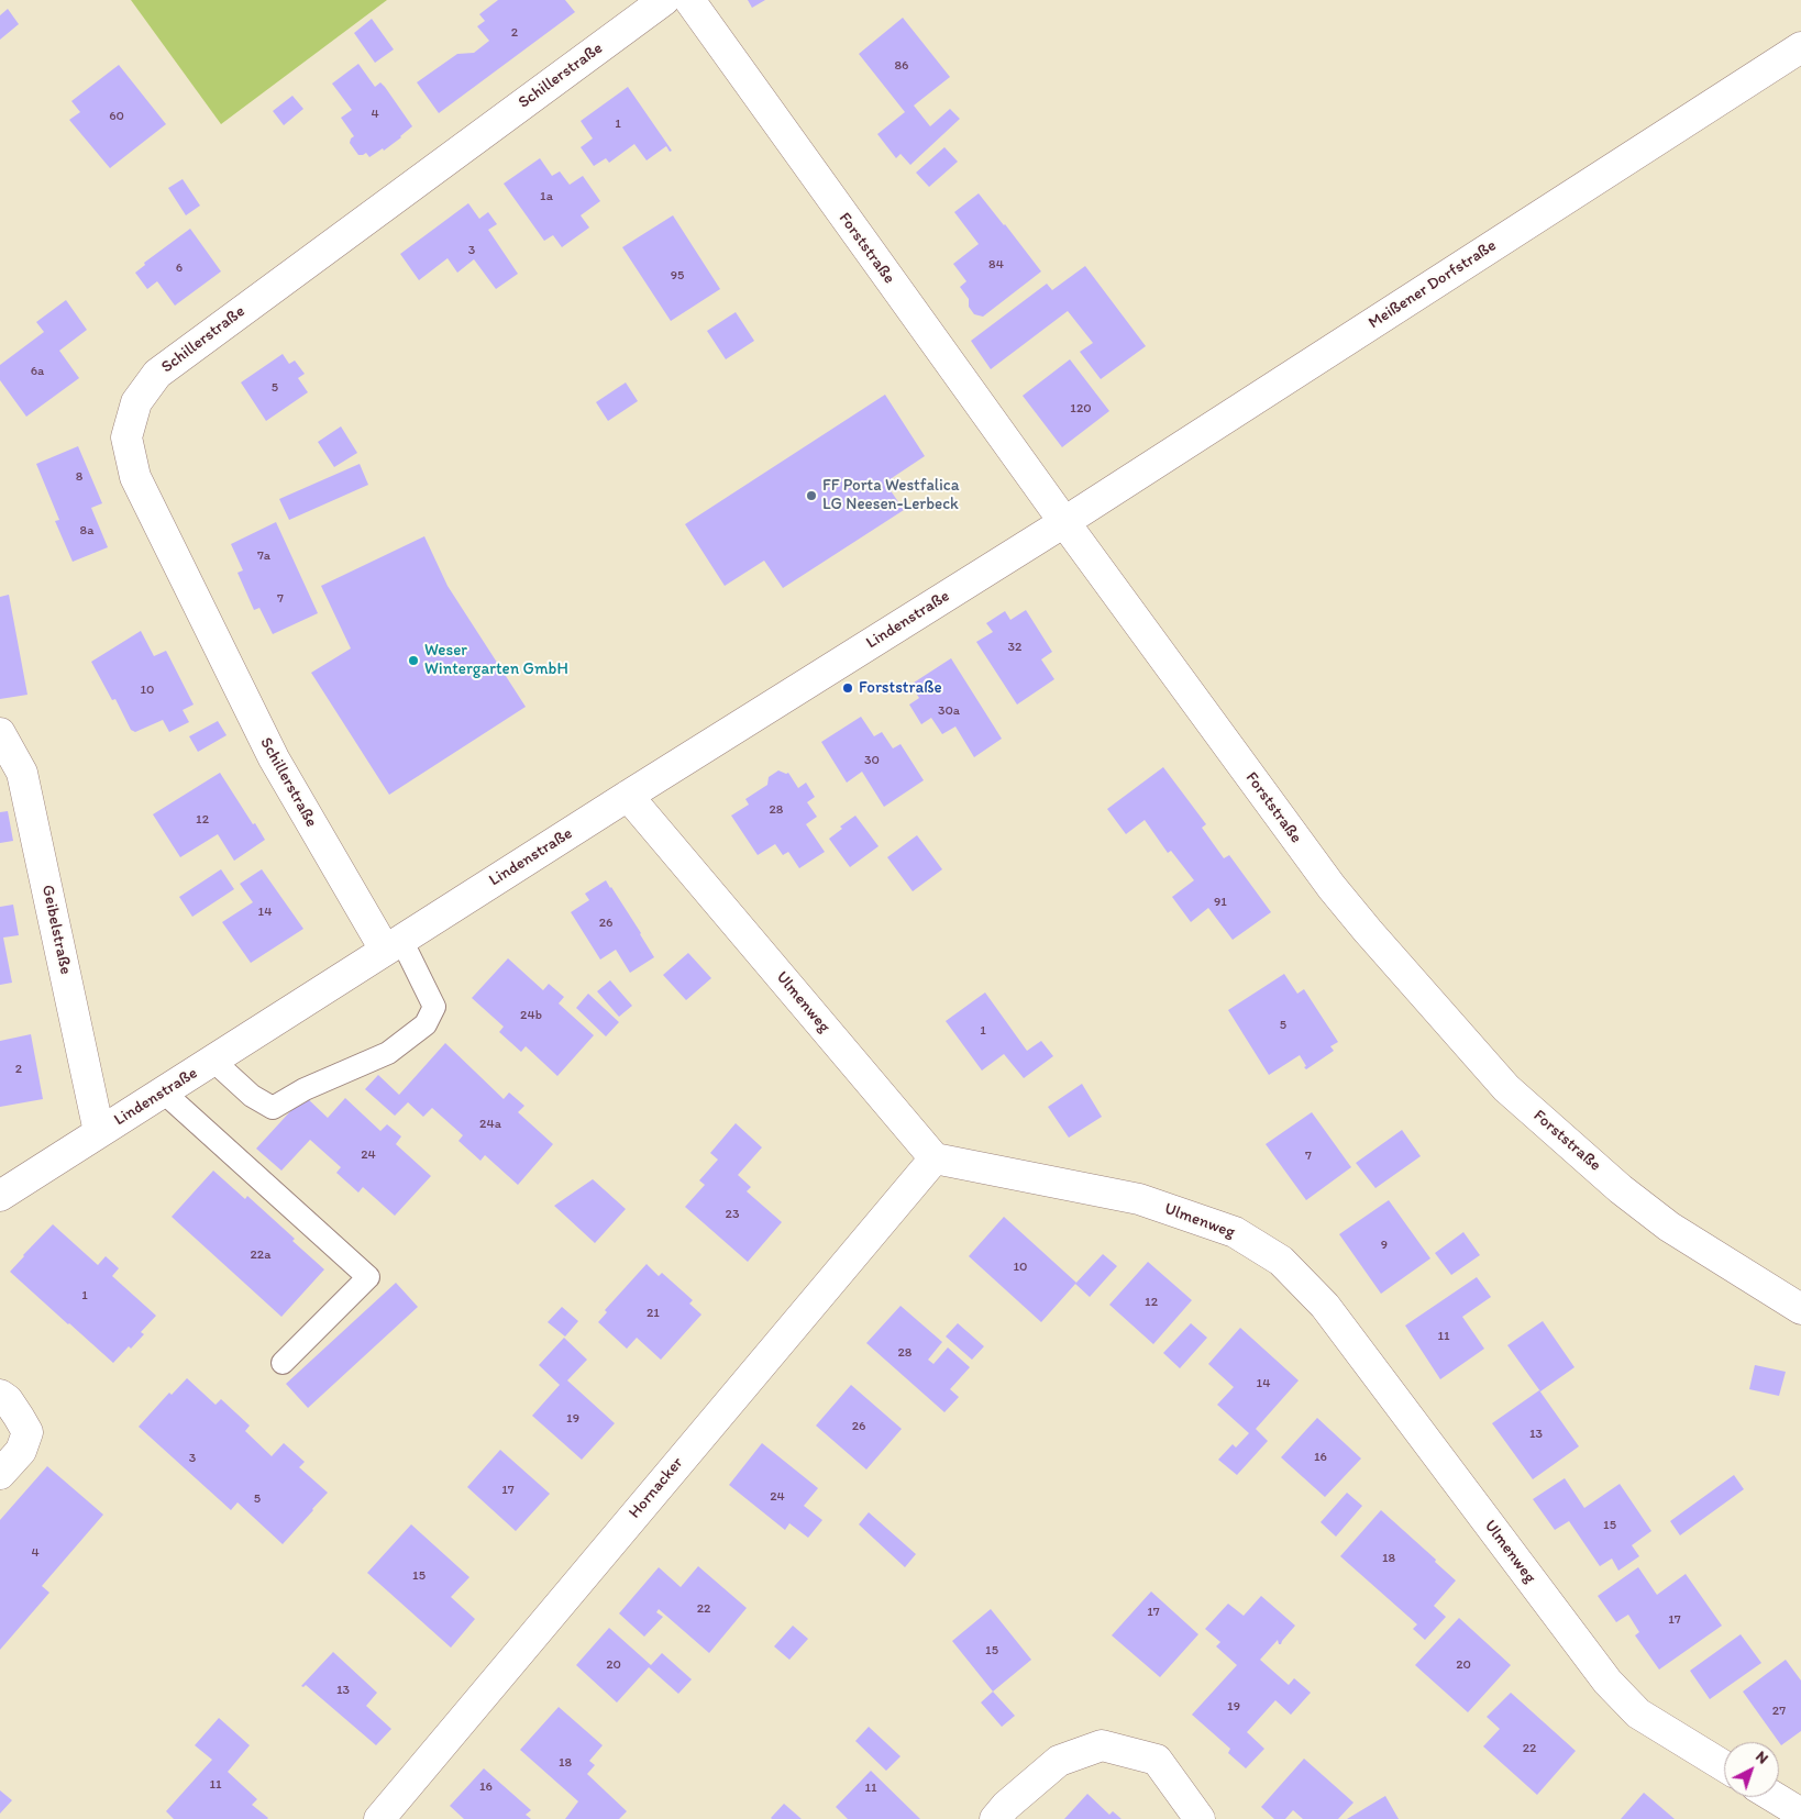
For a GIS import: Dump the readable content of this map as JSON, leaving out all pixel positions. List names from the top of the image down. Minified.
{"streets":{"street":["Schillerstraße","Forststraße","Meißener Dorfstraße","Lindenstraße","Geibelstraße","Ulmenweg","Hornacker"]},"crossings":[["Schillerstraße","Lindenstraße"],["Forststraße","Meißener Dorfstraße"],["Forststraße","Lindenstraße"],["Meißener Dorfstraße","Lindenstraße"],["Lindenstraße","Geibelstraße"],["Lindenstraße","Ulmenweg"],["Ulmenweg","Hornacker"]],"places":["FF Porta Westfalica LG Neesen-Lerbeck","Weser Wintergarten GmbH","Forststraße"],"house_numbers":["2","86","4","60","1","1a","3","84","6","95","6a","5","120","8","8a","7a","7","32","10","30a","30","28","12","91","14","26","24b","5","1","2","24a","24","7","23","9","22a","10","1","12","21","11","28","14","19","26","13","16","3","17","24","5","15","4","18","15","22","17","17","15","20","20","13","19","27","22","18","11","16","11"],"north":"top right"}
